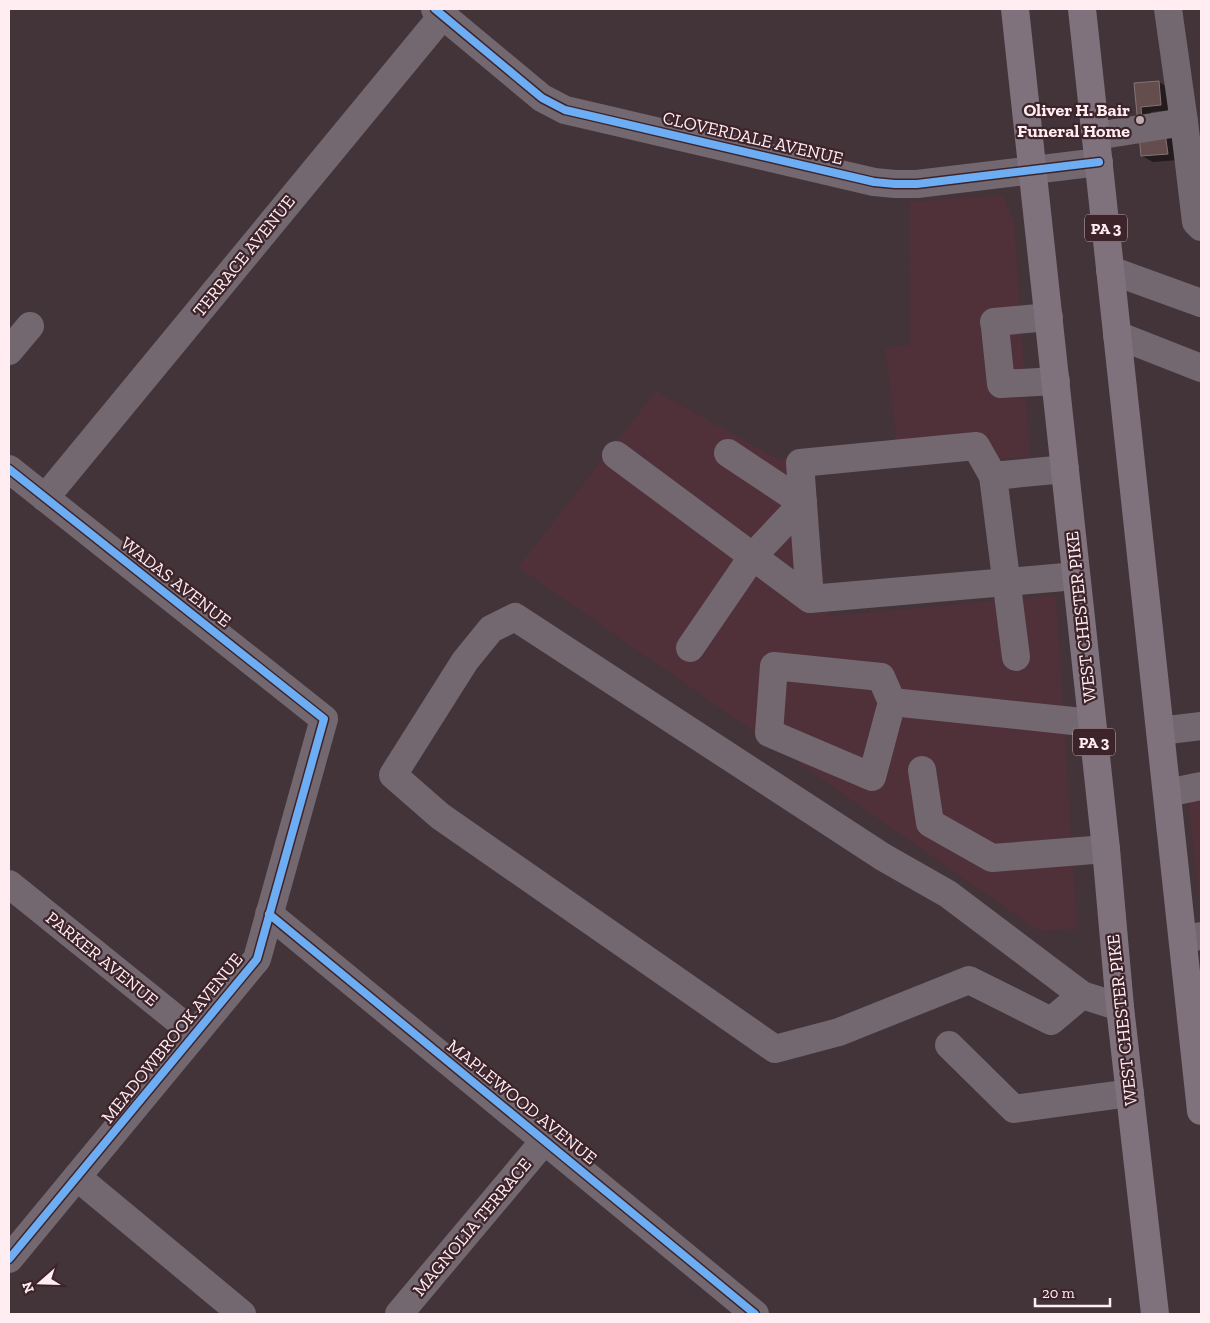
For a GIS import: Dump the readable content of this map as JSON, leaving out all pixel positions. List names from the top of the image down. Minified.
{"streets":{"main road":["PA 3","WEST CHESTER PIKE"],"street":["CLOVERDALE AVENUE","TERRACE AVENUE","WADAS AVENUE","PARKER AVENUE","MEADOWBROOK AVENUE","MAPLEWOOD AVENUE","MAGNOLIA TERRACE"]},"crossings":[["CLOVERDALE AVENUE","PA 3"],["CLOVERDALE AVENUE","TERRACE AVENUE"],["CLOVERDALE AVENUE","WEST CHESTER PIKE"],["TERRACE AVENUE","WADAS AVENUE"],["WADAS AVENUE","MEADOWBROOK AVENUE"],["PARKER AVENUE","MEADOWBROOK AVENUE"],["MEADOWBROOK AVENUE","MAPLEWOOD AVENUE"],["MAPLEWOOD AVENUE","MAGNOLIA TERRACE"]],"places":["Oliver H. Bair Funeral Home"],"scale_bar":"20 m","north":"left"}
